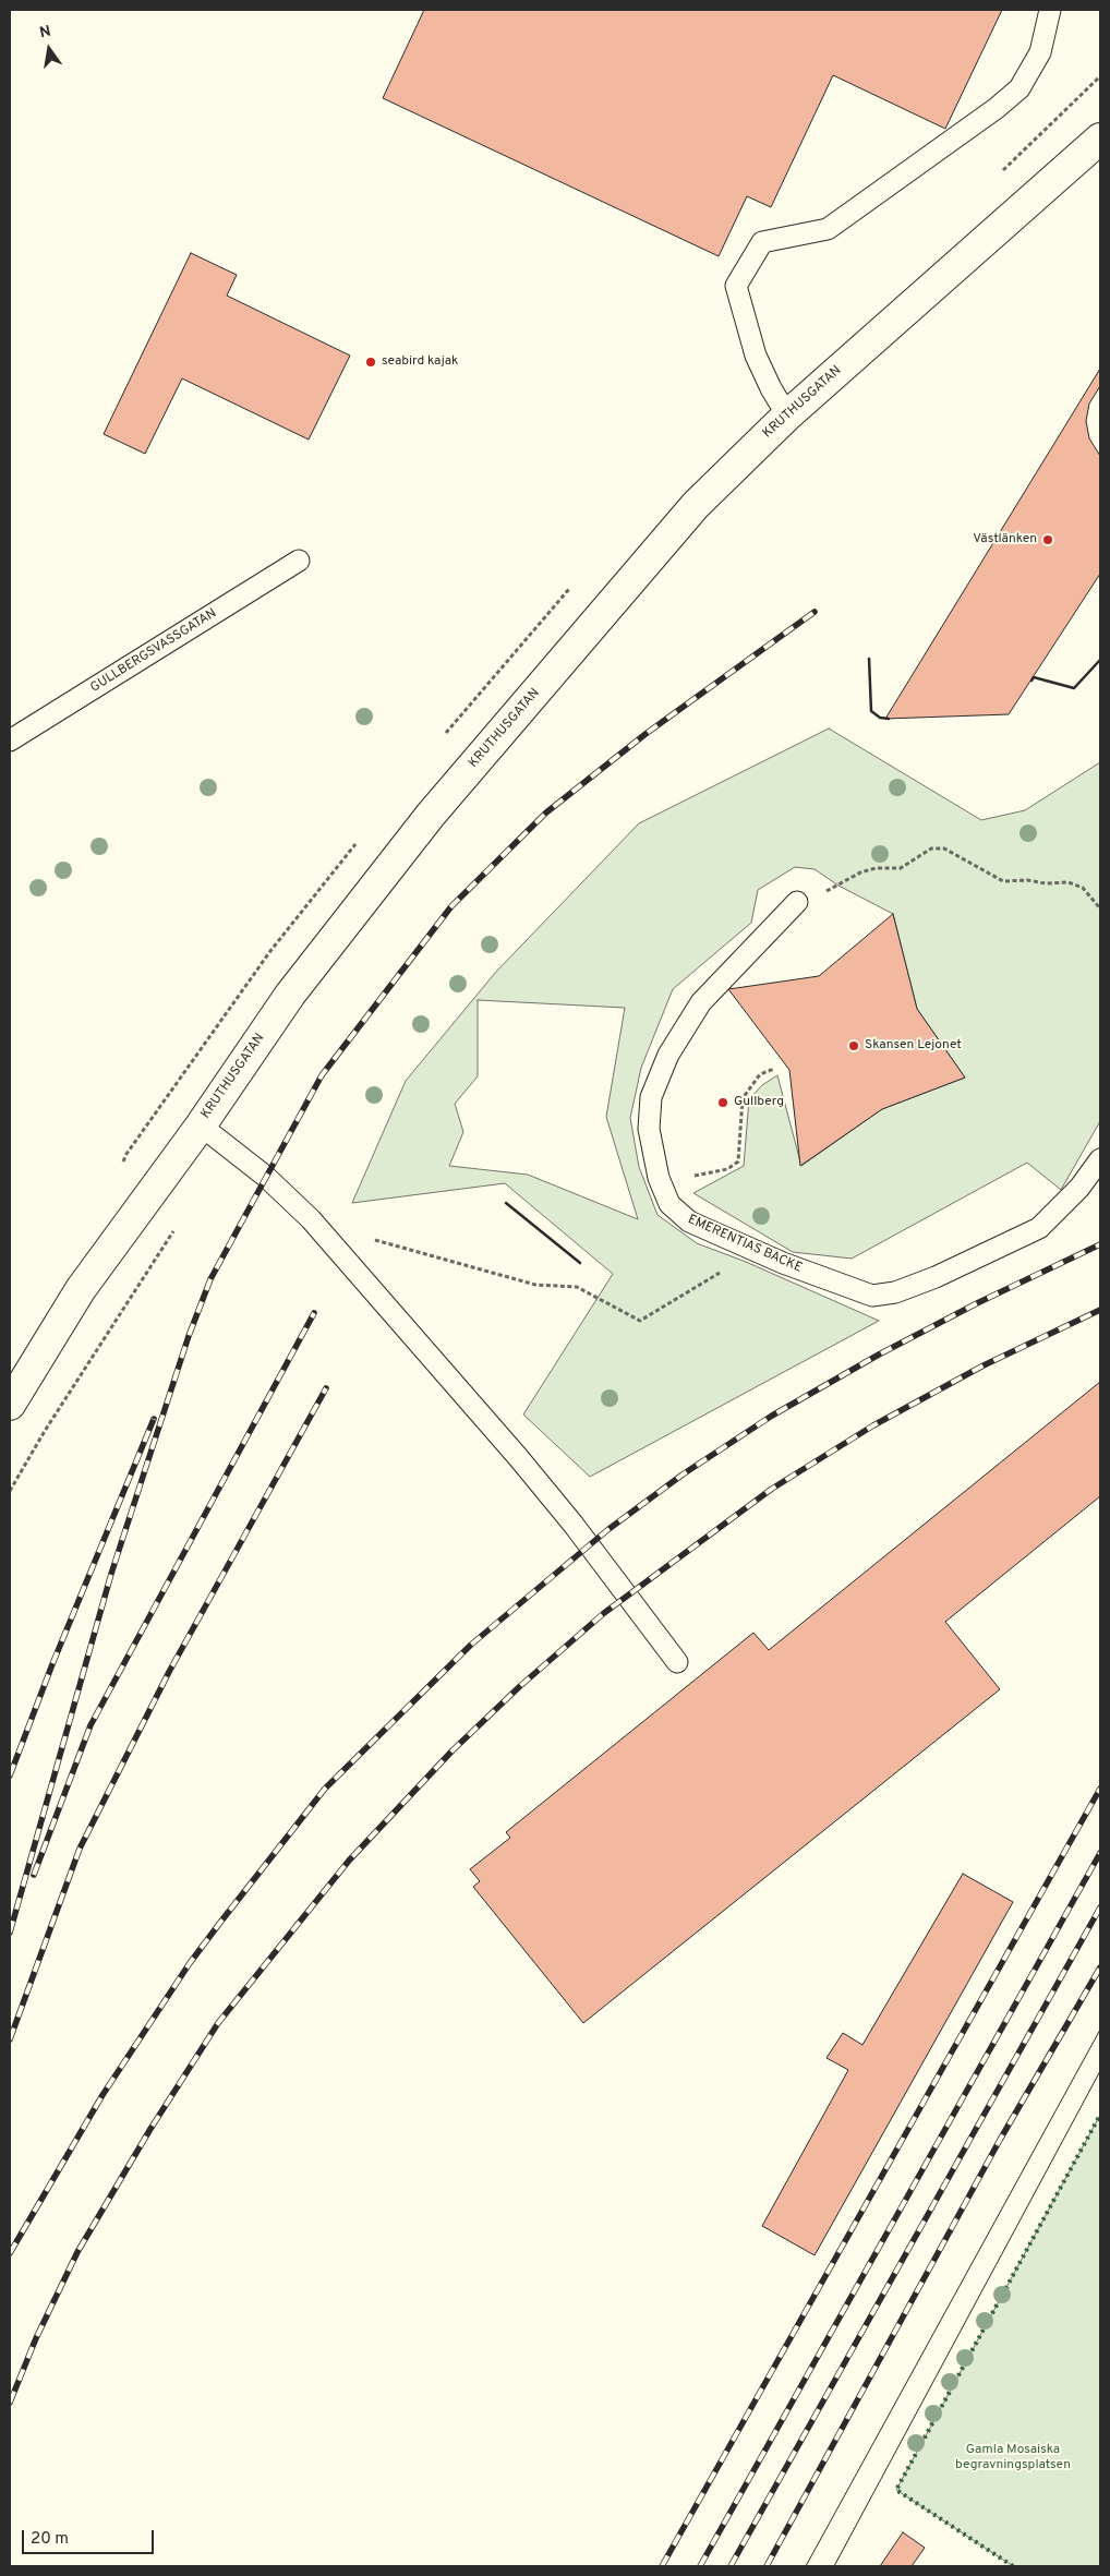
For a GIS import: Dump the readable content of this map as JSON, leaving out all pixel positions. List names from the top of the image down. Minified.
{"streets":{"street":["KRUTHUSGATAN"],"lane":["GULLBERGSVASSGATAN","EMERENTIAS BACKE"]},"parks":["Gamla Mosaiska begravningsplatsen"],"places":["seabird kajak","Västlänken","Skansen Lejonet","Gullberg"],"scale_bar":"20 m","north":"top"}
